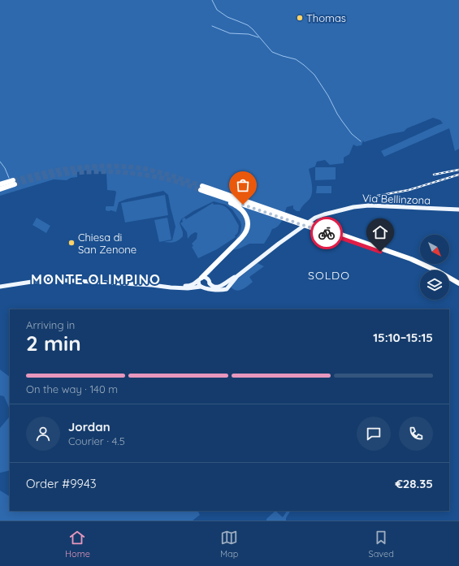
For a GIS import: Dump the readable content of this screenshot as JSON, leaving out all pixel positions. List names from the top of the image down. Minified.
{"streets":{"main road":["Via Bellinzona"]},"districts":["SOLDO","MONTE OLIMPINO"],"places":["Thomas","Chiesa di San Zenone"],"north":"bottom right","page":{"heading":["2 min","Arriving in","15:10–15:15"],"panel":["Jordan","Courier · 4.5","Order #9943","€28.35"],"bar":"On the way · 140 m","tabs":["Home","Map","Saved"]}}
